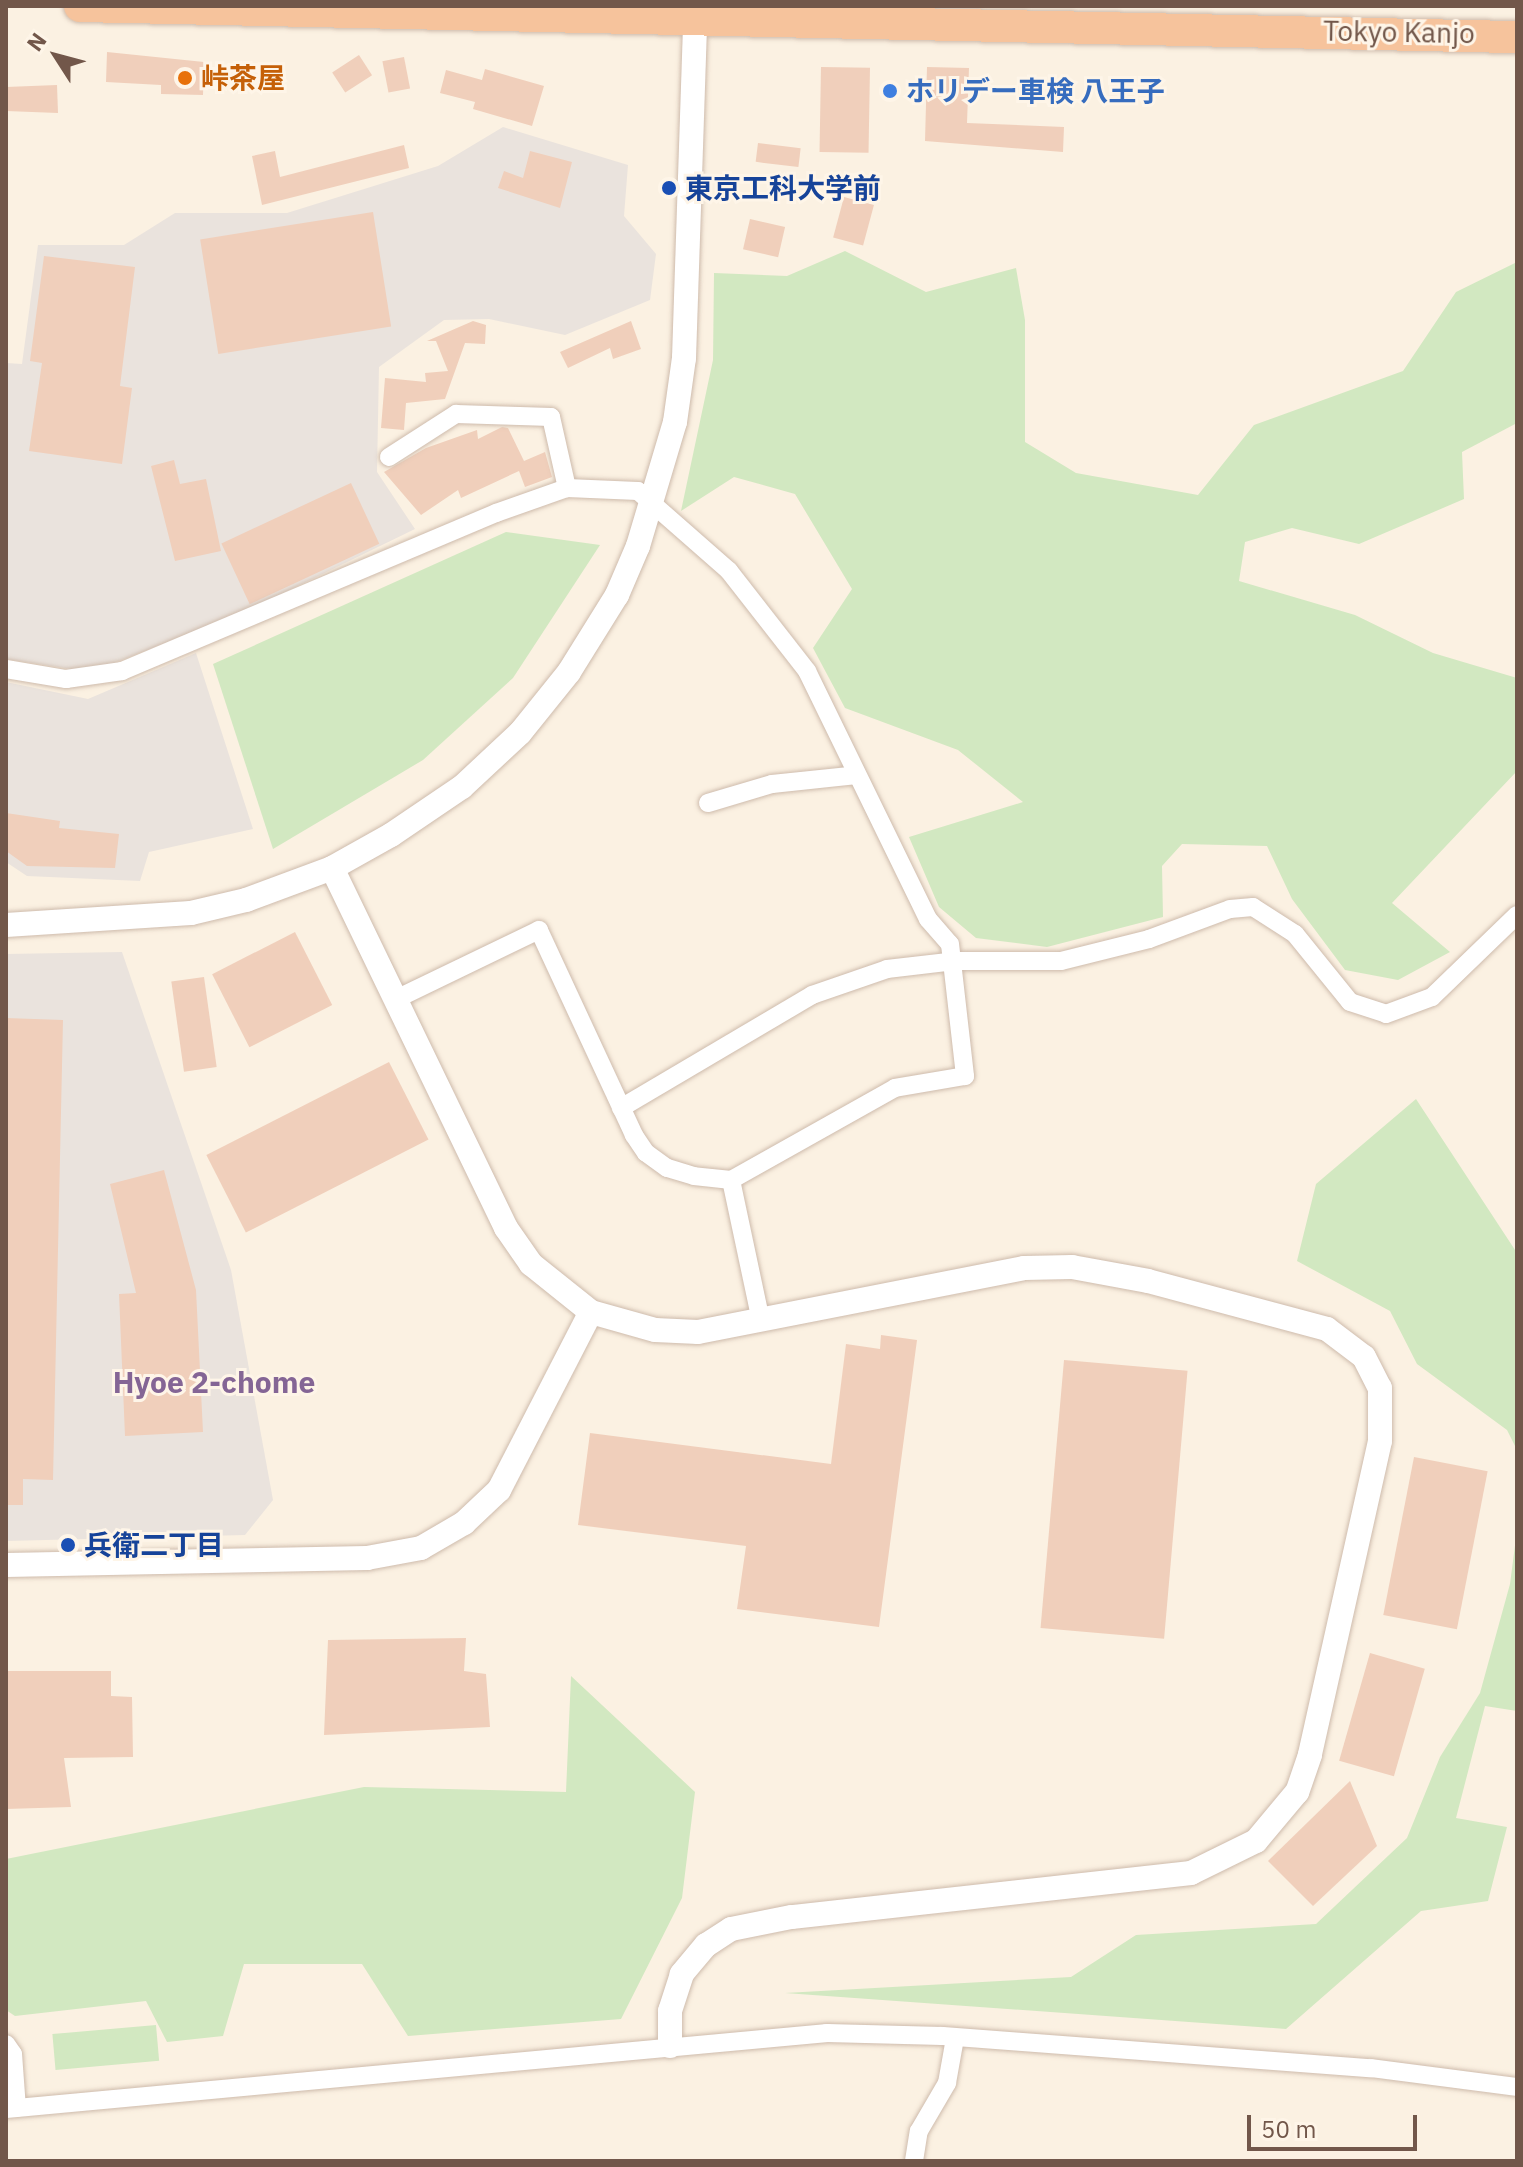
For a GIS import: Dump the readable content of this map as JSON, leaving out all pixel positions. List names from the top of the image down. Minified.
{"streets":{"highway":["Tokyo Kanjo"]},"districts":["Hyoe 2-chome"],"places":["峠茶屋","ホリデー車検 八王子","東京工科大学前","兵衛二丁目"],"scale_bar":"50 m","north":"top left"}
